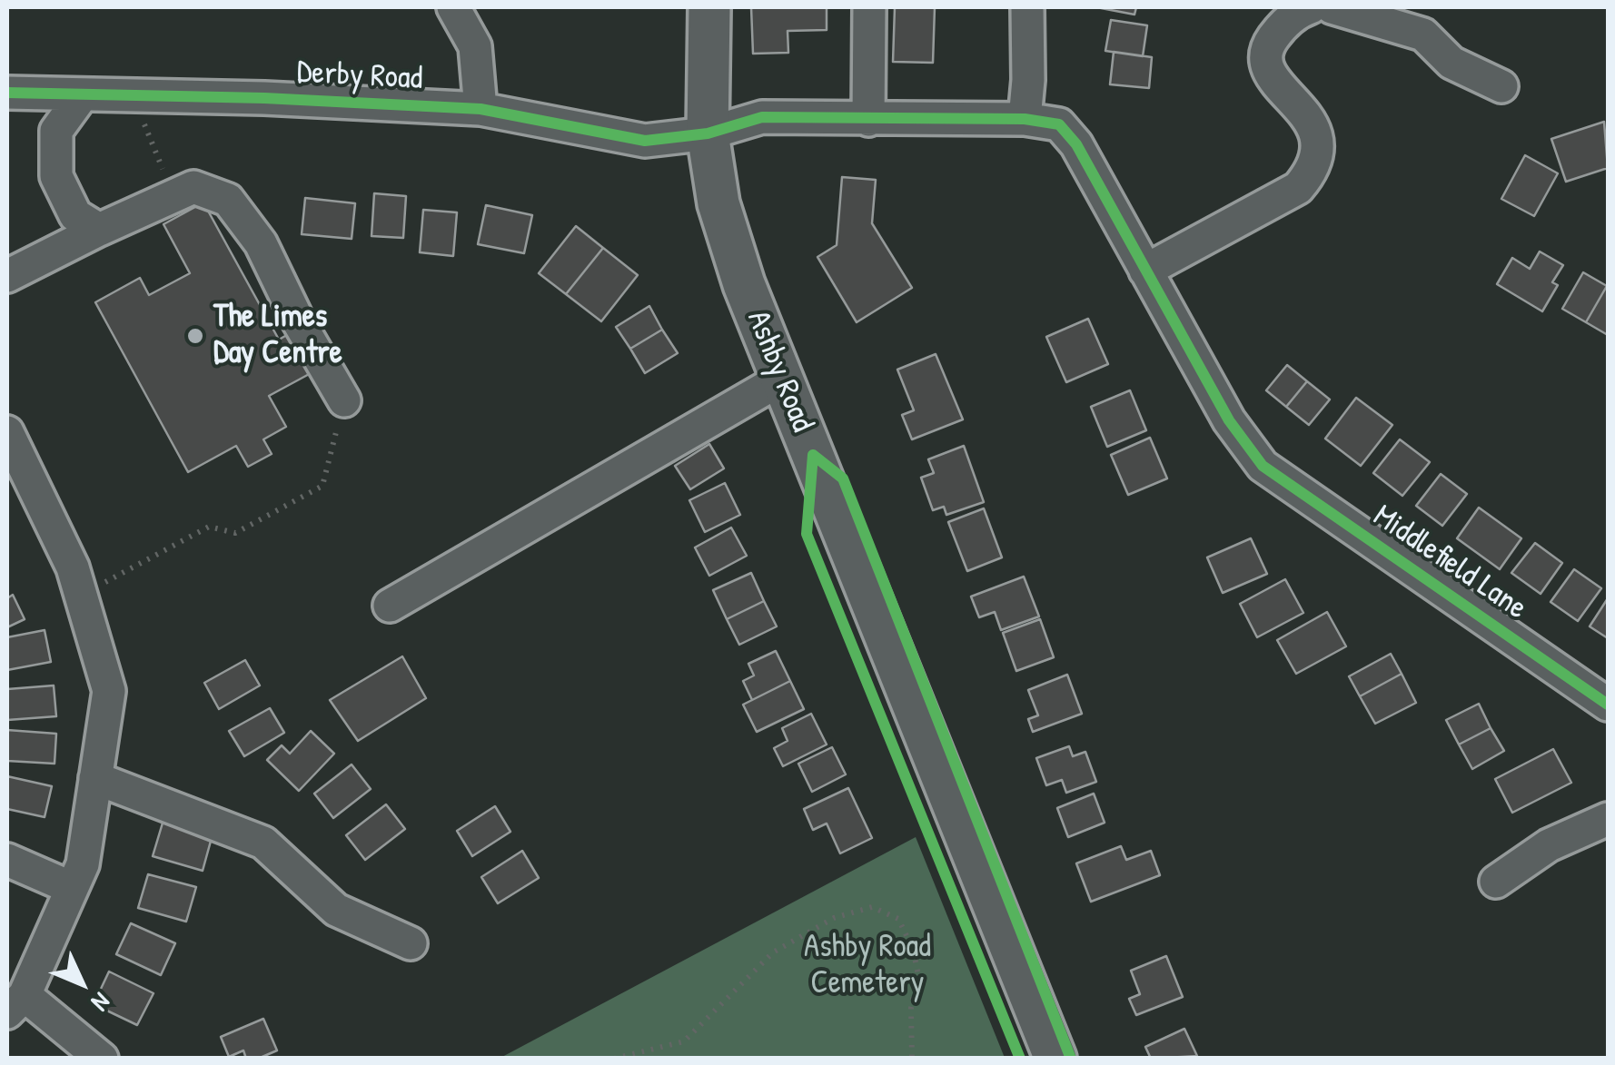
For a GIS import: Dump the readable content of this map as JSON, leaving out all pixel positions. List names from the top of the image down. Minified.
{"streets":{"main road":["Ashby Road"],"street":["Derby Road","Middlefield Lane"]},"crossings":[["Derby Road","Ashby Road"],["Derby Road","Middlefield Lane"]],"parks":["Ashby Road Cemetery"],"places":["The Limes Day Centre"],"north":"bottom right"}
